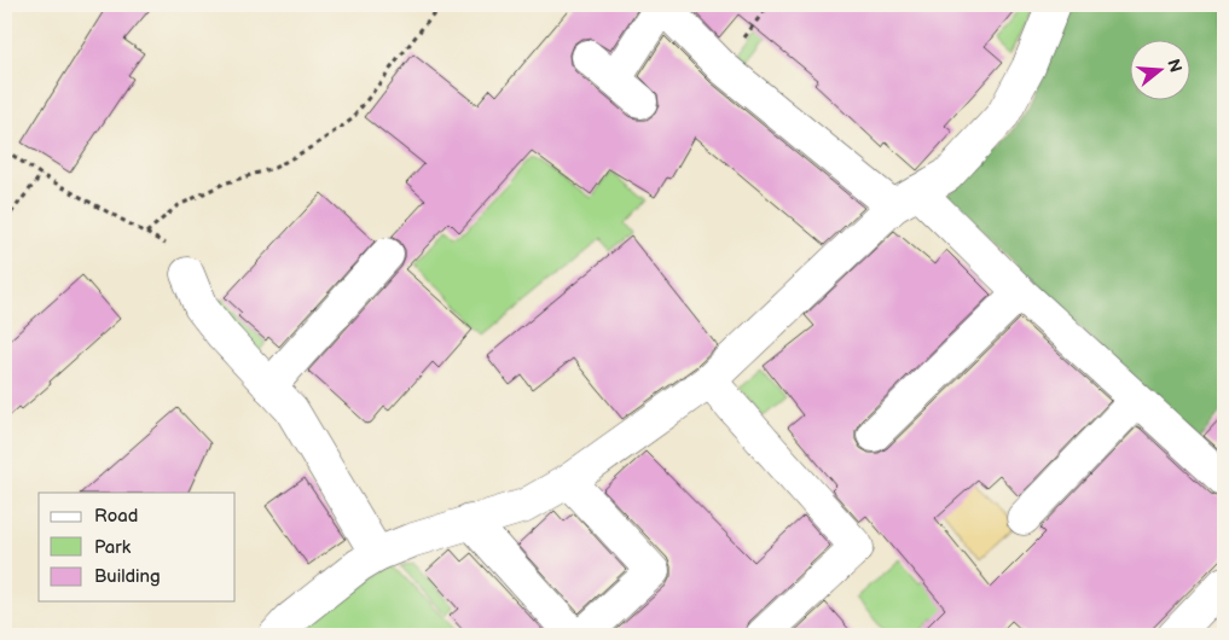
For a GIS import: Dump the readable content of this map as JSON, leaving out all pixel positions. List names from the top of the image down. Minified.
{"legend":["Road","Park","Building"],"north":"right"}
